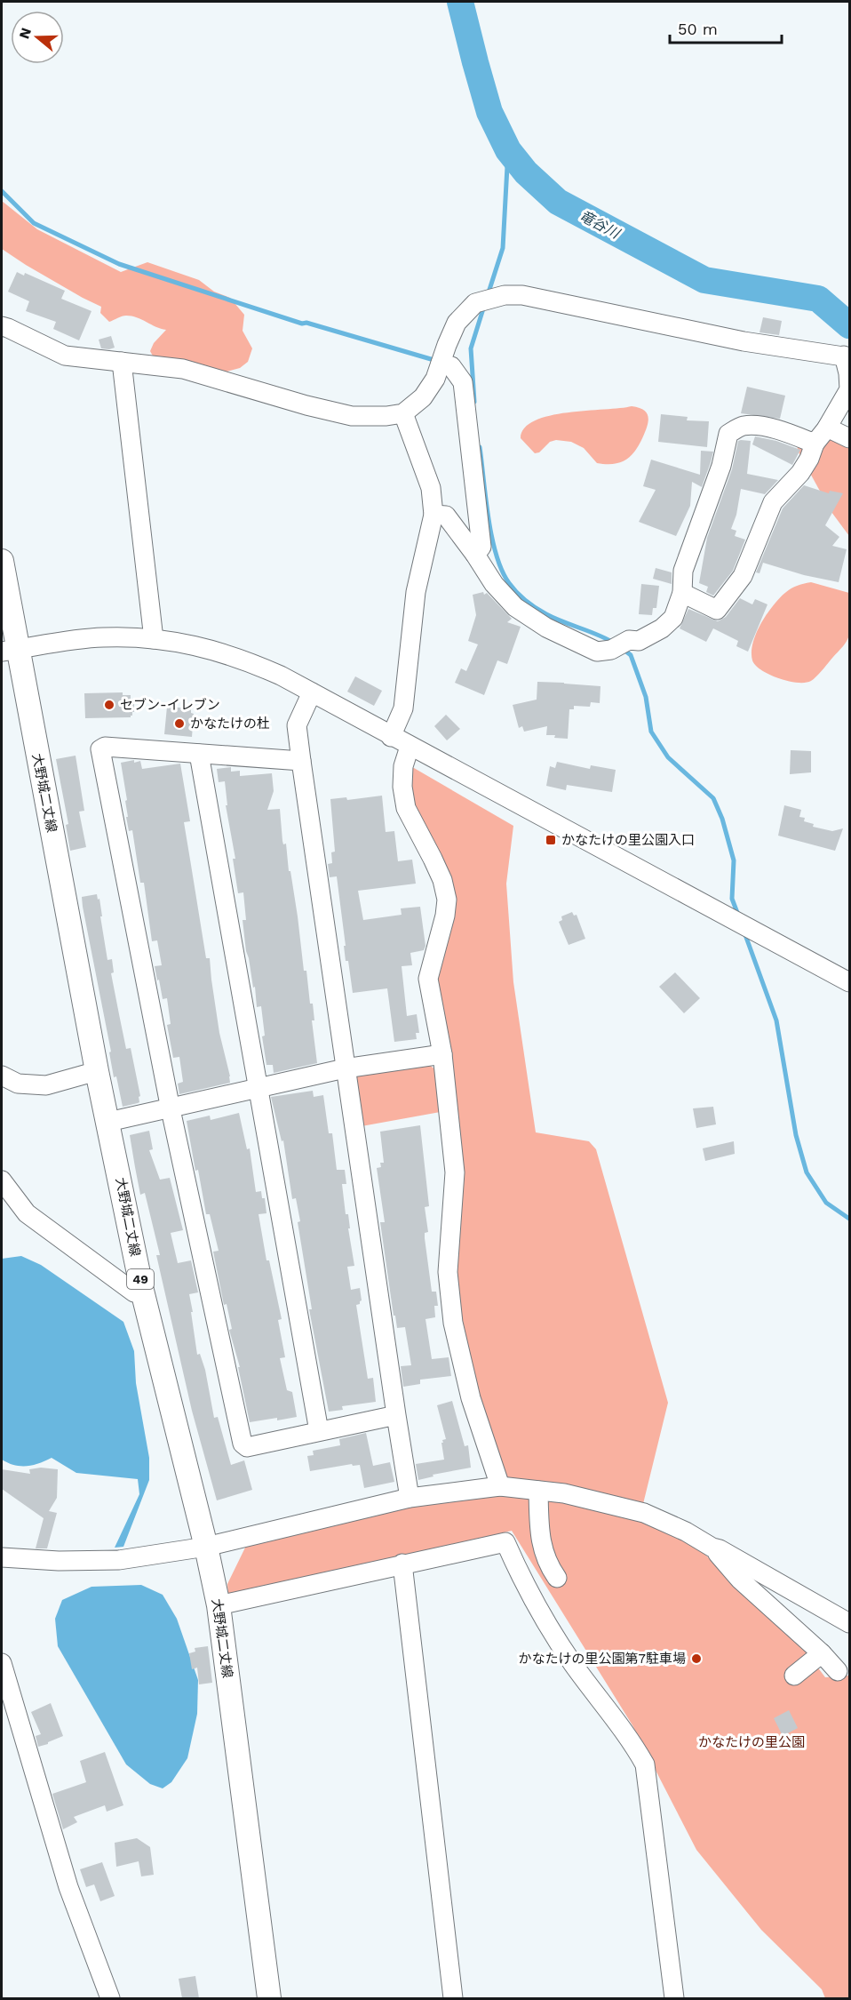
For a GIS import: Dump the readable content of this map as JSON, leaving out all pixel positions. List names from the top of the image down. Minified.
{"streets":{"main road":["大野城二丈線","49"]},"water":["竜谷川"],"parks":["かなたけの里公園"],"places":{"other":["セブン-イレブン","かなたけの杜","かなたけの里公園第7駐車場"],"transit":["かなたけの里公園入口"]},"scale_bar":"50 m","north":"left"}
